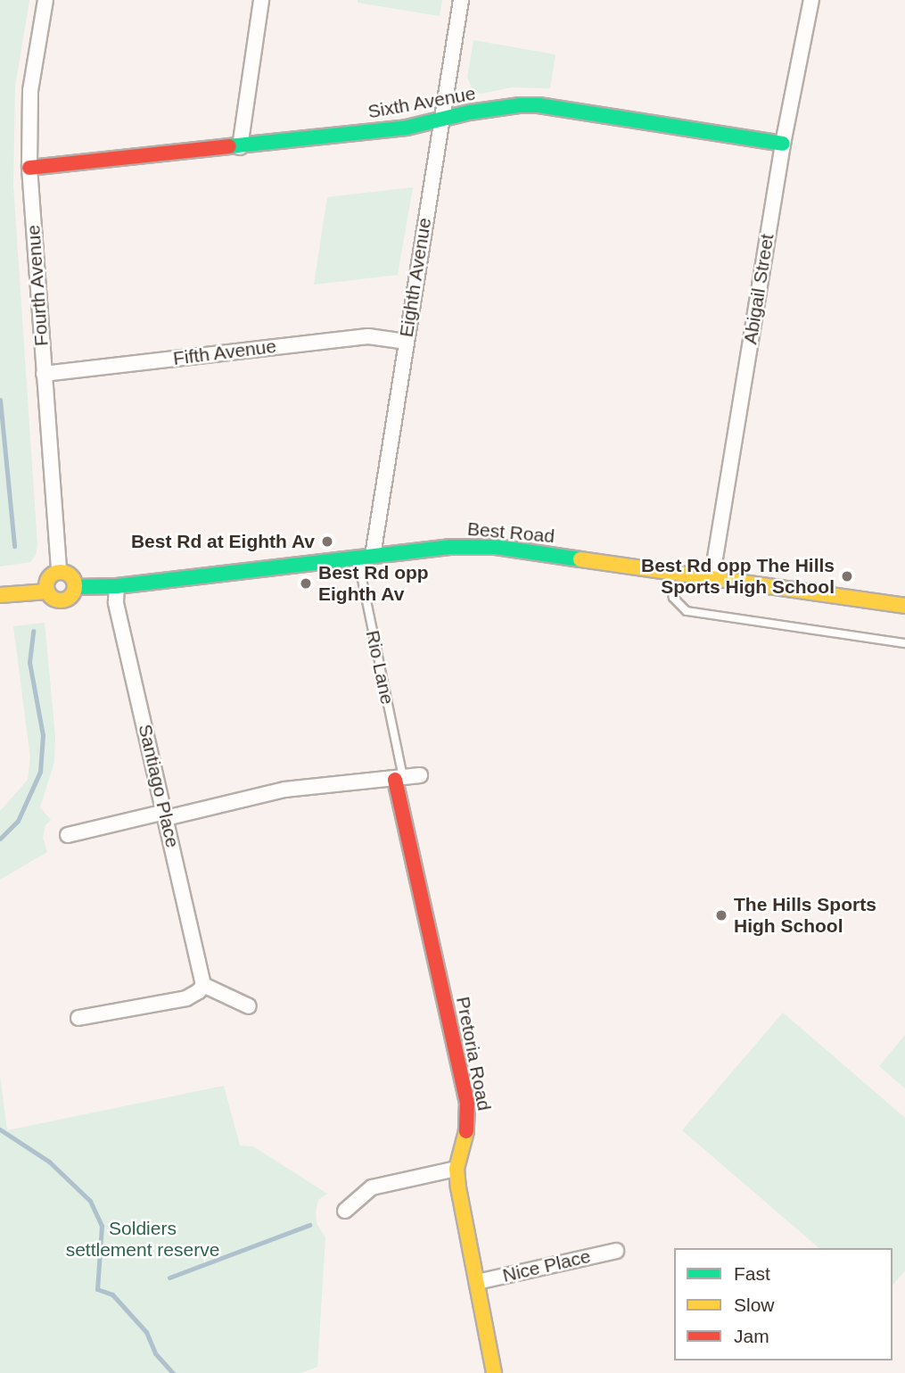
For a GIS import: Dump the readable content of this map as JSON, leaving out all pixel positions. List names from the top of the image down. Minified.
{"streets":{"street":["Sixth Avenue","Eighth Avenue","Fourth Avenue","Abigail Street","Fifth Avenue","Best Road","Santiago Place","Pretoria Road","Nice Place"],"lane":["Rio Lane"]},"crossings":[["Sixth Avenue","Eighth Avenue"],["Sixth Avenue","Fourth Avenue"],["Sixth Avenue","Abigail Street"],["Eighth Avenue","Fifth Avenue"],["Eighth Avenue","Best Road"],["Eighth Avenue","Rio Lane"],["Fourth Avenue","Fifth Avenue"],["Fourth Avenue","Best Road"],["Abigail Street","Best Road"],["Best Road","Rio Lane"],["Best Road","Santiago Place"],["Rio Lane","Pretoria Road"],["Pretoria Road","Nice Place"]],"parks":["Soldiers settlement reserve"],"places":["Best Rd at Eighth Av","Best Rd opp The Hills Sports High School","Best Rd opp Eighth Av","The Hills Sports High School"],"legend":["Fast","Slow","Jam"]}
